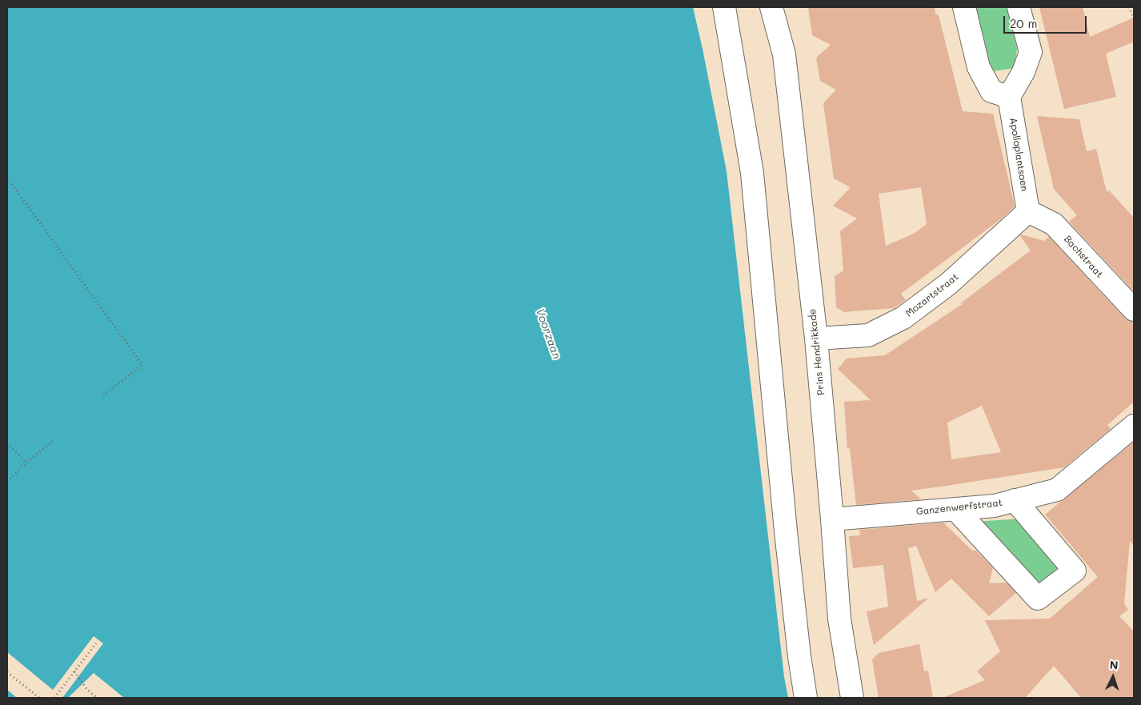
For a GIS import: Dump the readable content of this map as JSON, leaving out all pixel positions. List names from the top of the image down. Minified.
{"streets":{"street":["Apolloplantsoen","Bachstraat","Mozartstraat","Prins Hendrikkade","Ganzenwerfstraat"]},"crossings":[["Apolloplantsoen","Bachstraat"],["Apolloplantsoen","Mozartstraat"],["Bachstraat","Mozartstraat"],["Mozartstraat","Prins Hendrikkade"],["Prins Hendrikkade","Ganzenwerfstraat"]],"water":["Voorzaan"],"scale_bar":"20 m","north":"top"}
